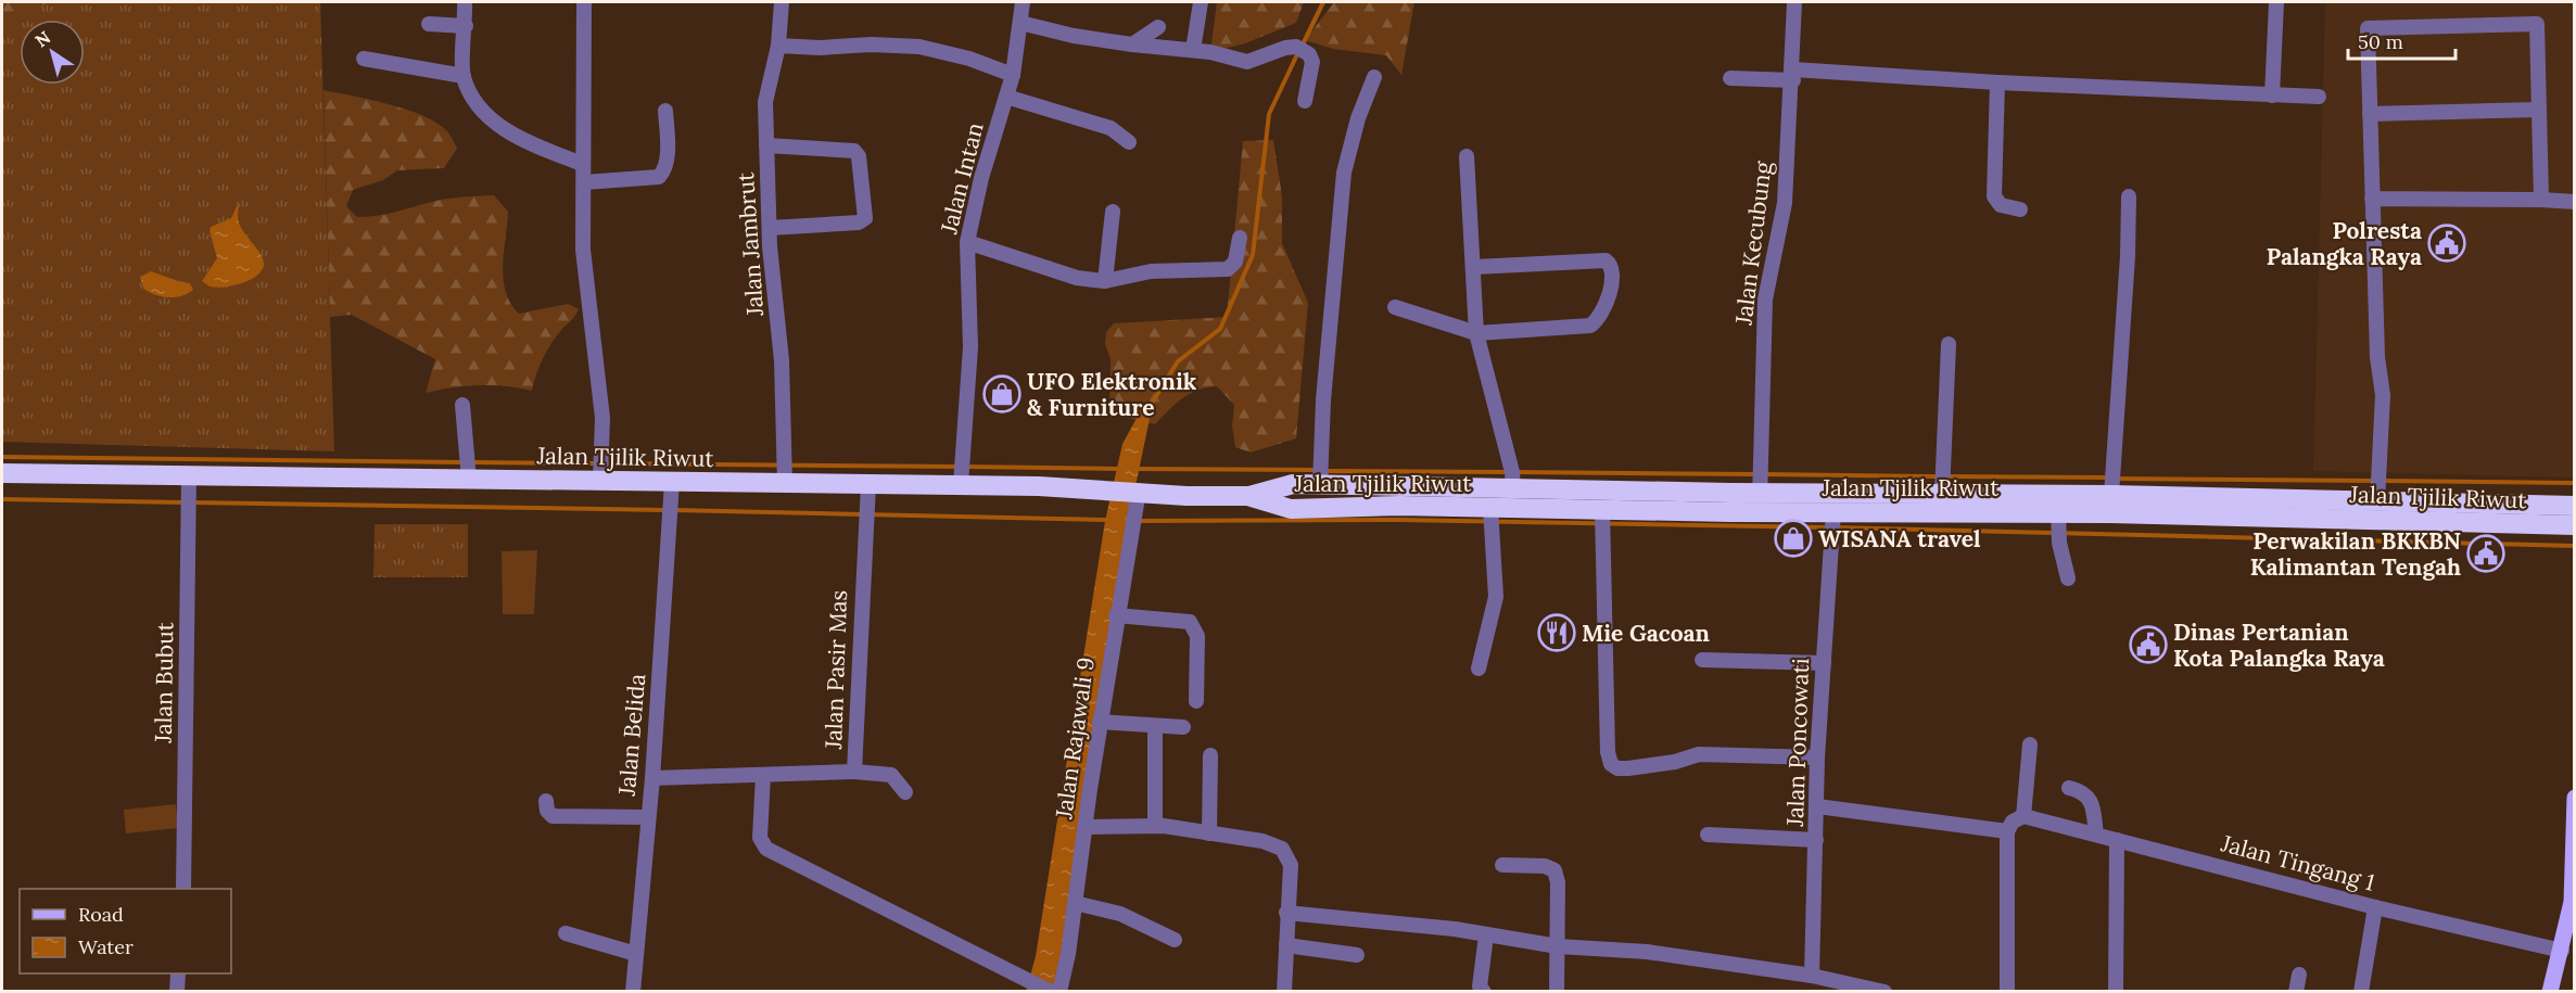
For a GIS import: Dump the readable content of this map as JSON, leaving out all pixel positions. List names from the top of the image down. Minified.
{"streets":{"highway":["Jalan Tjilik Riwut"],"street":["Jalan Intan","Jalan Kecubung","Jalan Jambrut","Jalan Pasir Mas","Jalan Bubut","Jalan Belida","Jalan Rajawali 9","Jalan Poncowati","Jalan Tingang 1"]},"crossings":[["Jalan Intan","Jalan Tjilik Riwut"],["Jalan Kecubung","Jalan Tjilik Riwut"],["Jalan Jambrut","Jalan Tjilik Riwut"],["Jalan Tjilik Riwut","Jalan Pasir Mas"],["Jalan Tjilik Riwut","Jalan Bubut"],["Jalan Tjilik Riwut","Jalan Belida"],["Jalan Tjilik Riwut","Jalan Rajawali 9"],["Jalan Tjilik Riwut","Jalan Poncowati"],["Jalan Pasir Mas","Jalan Belida"]],"places":{"public building":["Polresta Palangka Raya","Perwakilan BKKBN Kalimantan Tengah","Dinas Pertanian Kota Palangka Raya"],"shop":["UFO Elektronik & Furniture","WISANA travel"],"restaurant":["Mie Gacoan"]},"legend":["Road","Water"],"scale_bar":"50 m","north":"top left"}
